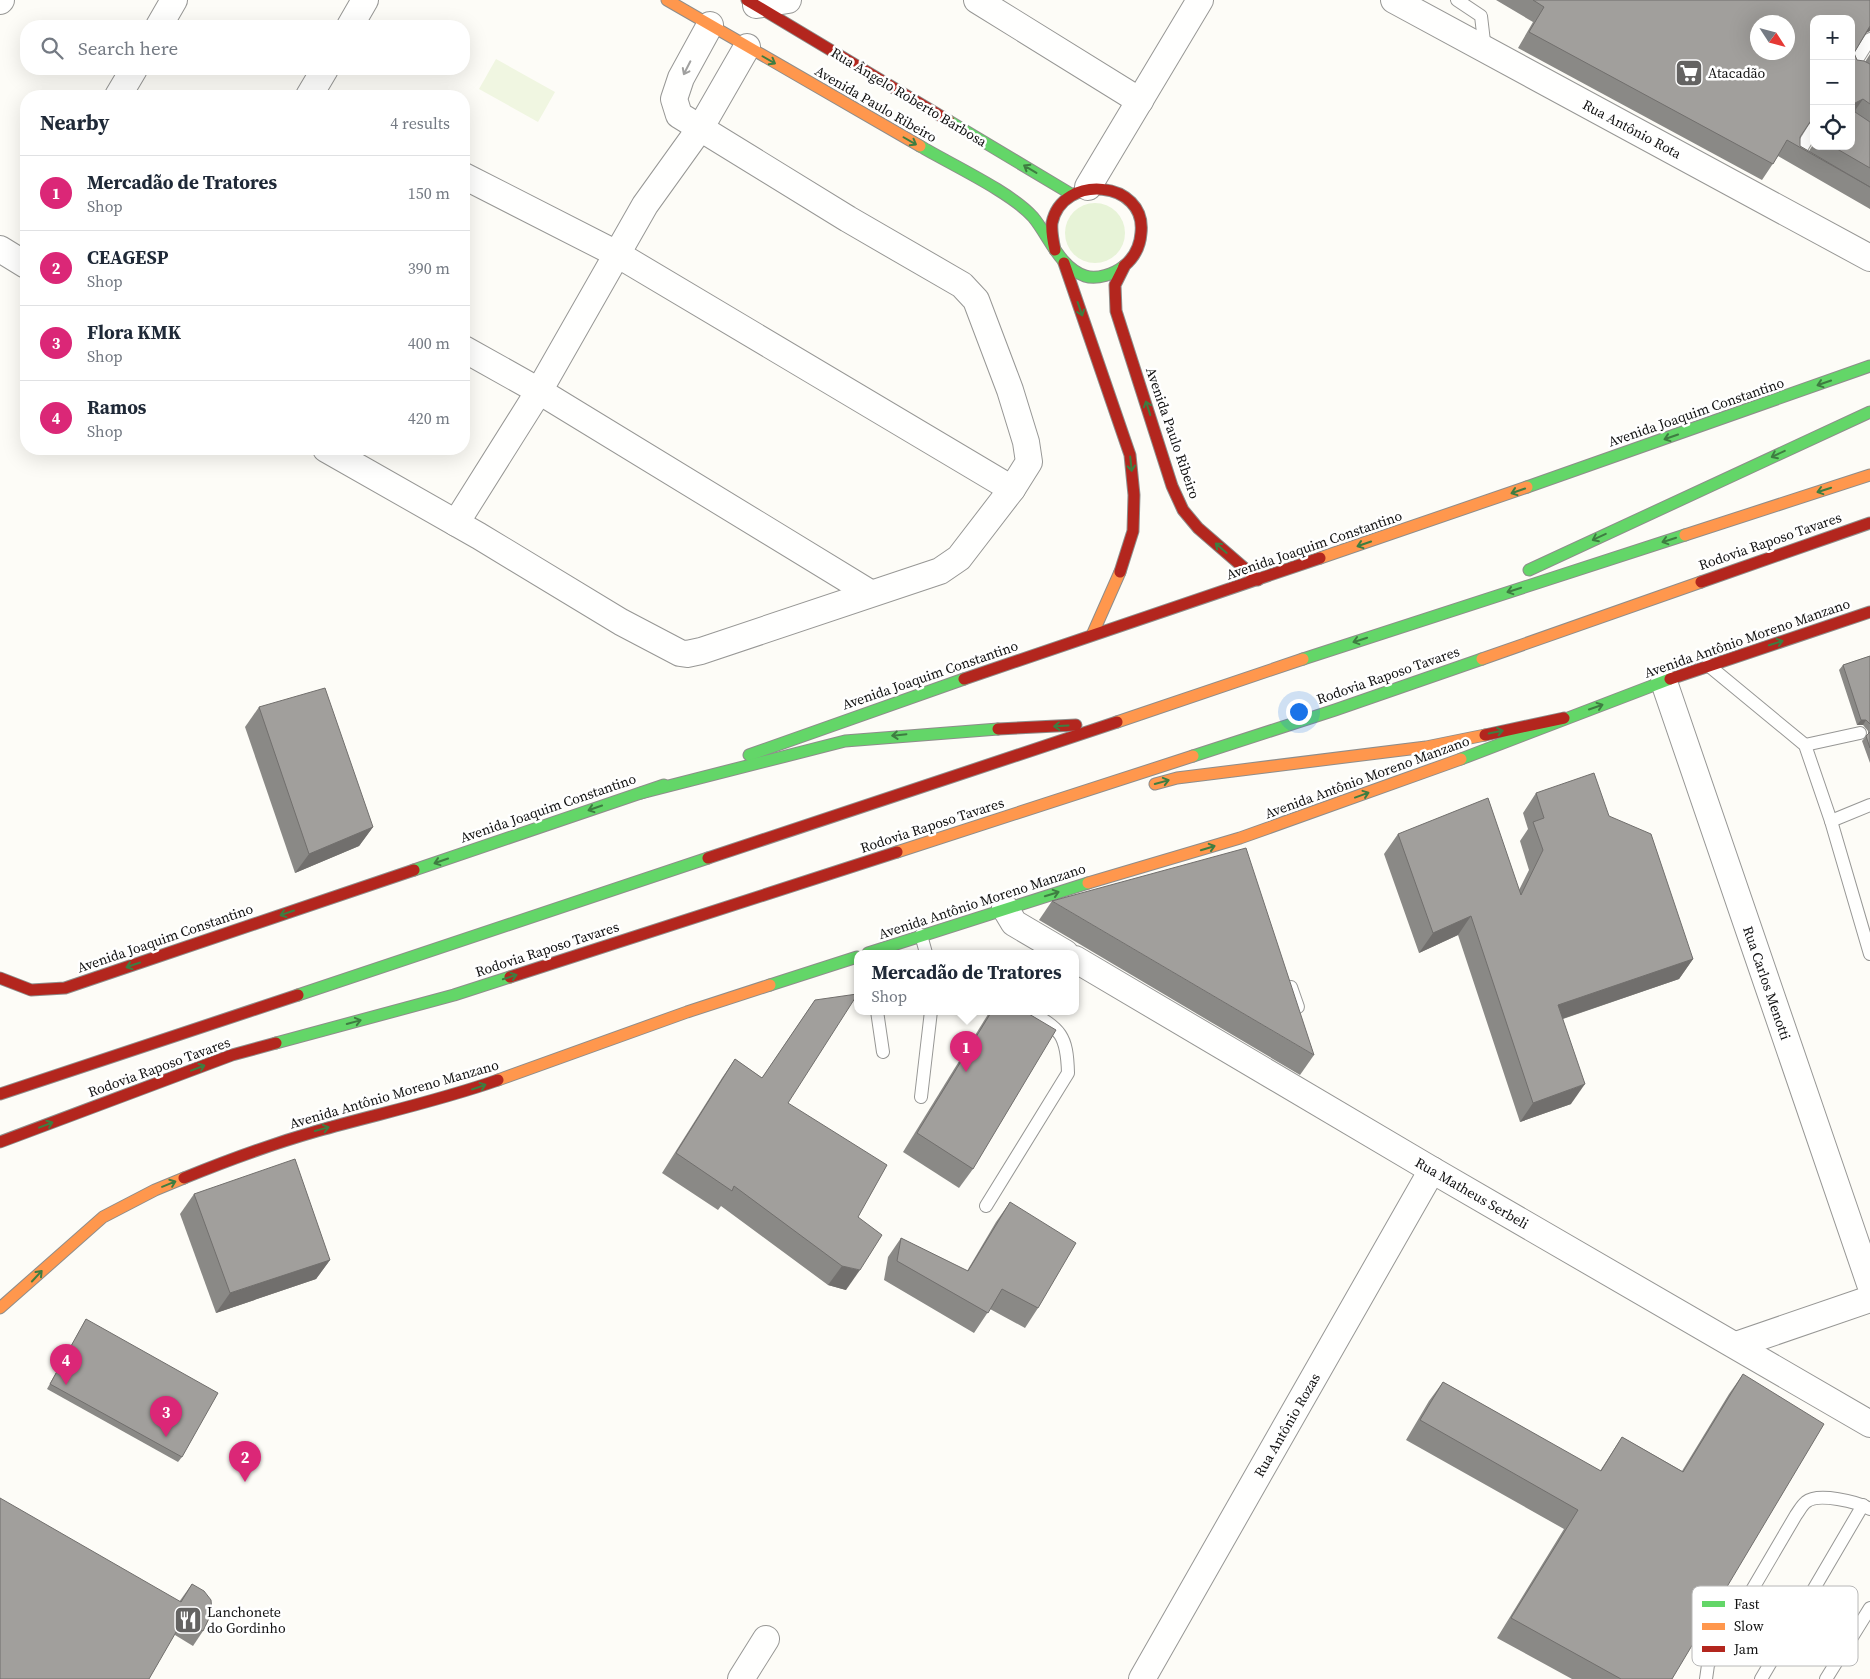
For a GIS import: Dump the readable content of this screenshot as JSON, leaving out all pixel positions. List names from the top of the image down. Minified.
{"streets":{"main road":["Rua Ângelo Roberto Barbosa","Avenida Paulo Ribeiro","Avenida Joaquim Constantino","Rodovia Raposo Tavares","Avenida Antônio Moreno Manzano"],"street":["Rua Antônio Rota","Rua Carlos Menotti","Rua Matheus Serbeli","Rua Antônio Rozas"]},"crossings":[["Rua Ângelo Roberto Barbosa","Avenida Paulo Ribeiro"],["Avenida Paulo Ribeiro","Avenida Joaquim Constantino"],["Avenida Antônio Moreno Manzano","Rua Carlos Menotti"],["Rua Matheus Serbeli","Rua Antônio Rozas"]],"one_way":["Rua Ângelo Roberto Barbosa"],"places":{"supermarket":["Atacadão"],"restaurant":["Lanchonete do Gordinho"]},"legend":["Fast","Slow","Jam"],"north":"bottom right","page":{"map_buttons":["+","−"],"search":"Search here","heading":["Nearby","4 results"],"list":[{"mark":"1","name":"Mercadão de Tratores","note":"Shop","value":"150 m"},{"mark":"2","name":"CEAGESP","note":"Shop","value":"390 m"},{"mark":"3","name":"Flora KMK","note":"Shop","value":"400 m"},{"mark":"4","name":"Ramos","note":"Shop","value":"420 m"}],"popup":["Mercadão de Tratores","Shop"],"pins":["1","4","3","2"]}}
